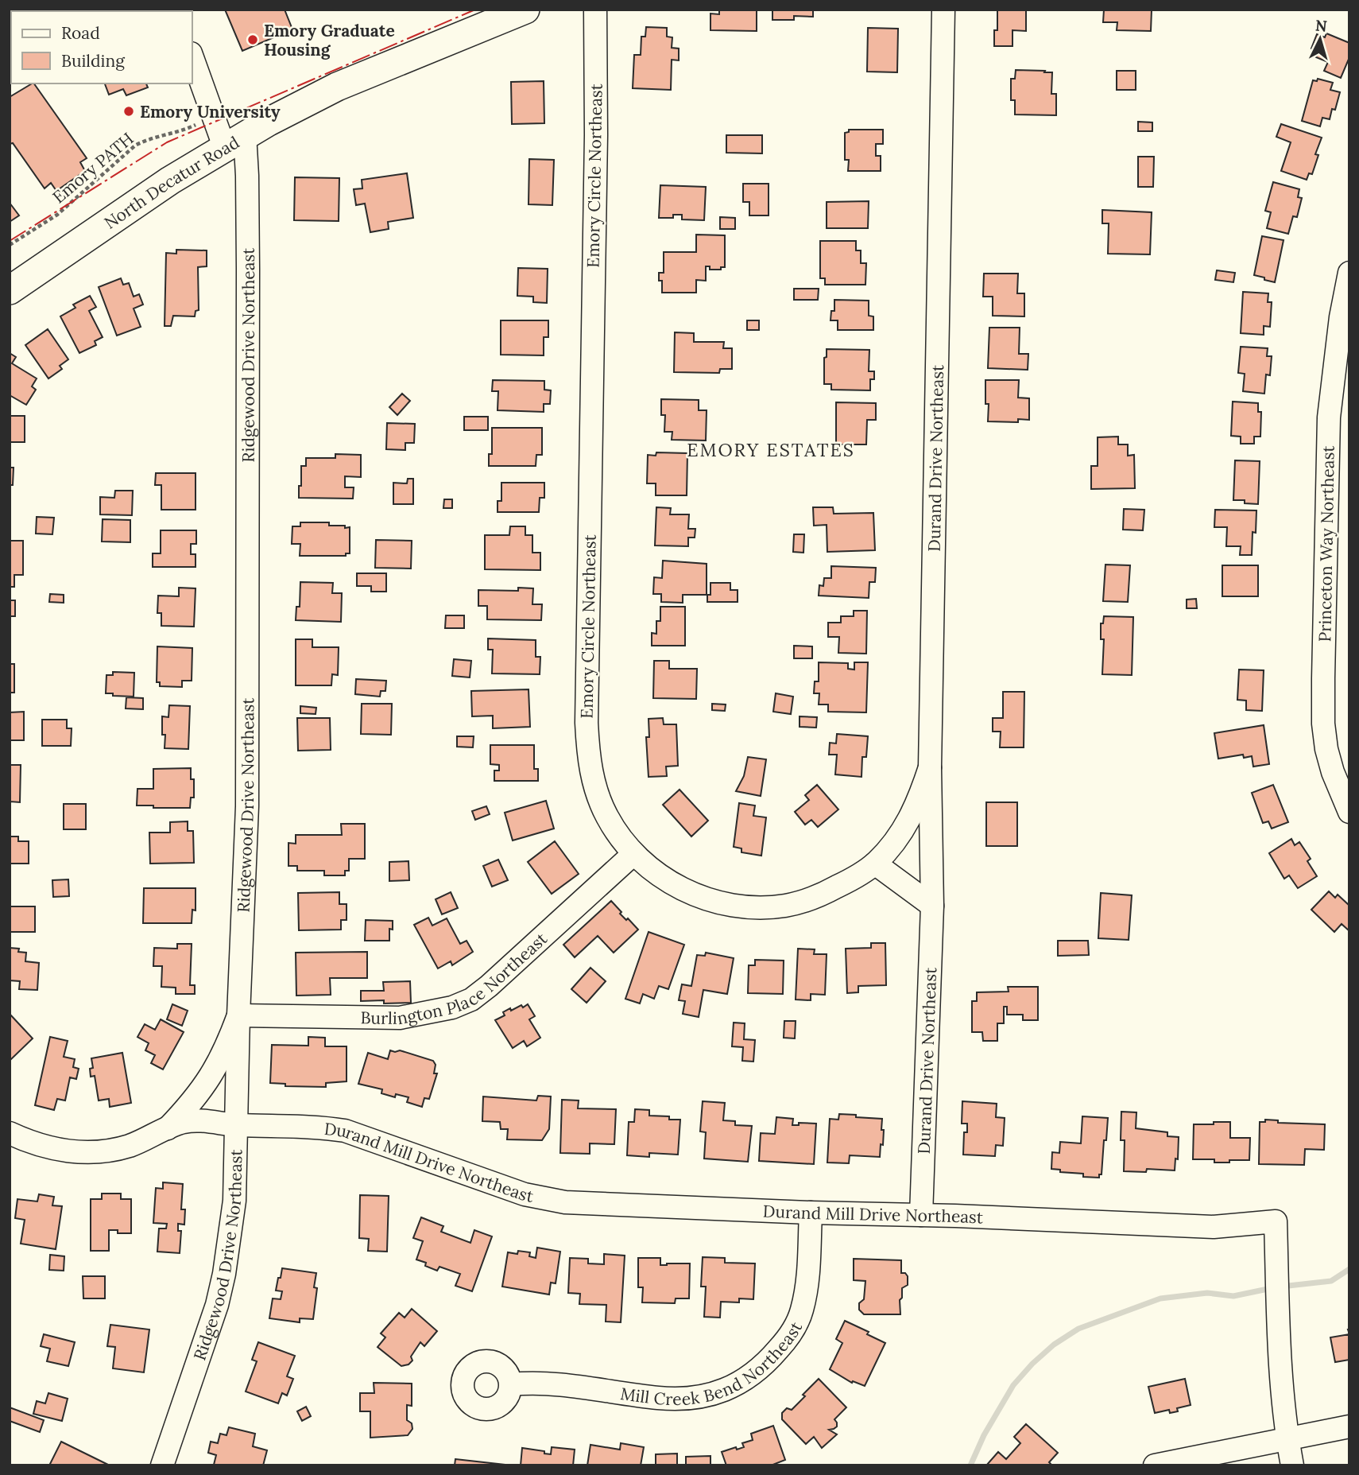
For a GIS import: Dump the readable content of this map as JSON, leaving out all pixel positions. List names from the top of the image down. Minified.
{"streets":{"main road":["North Decatur Road"],"street":["Emory Circle Northeast","Ridgewood Drive Northeast","Durand Drive Northeast","Princeton Way Northeast","Burlington Place Northeast","Durand Mill Drive Northeast","Mill Creek Bend Northeast"],"path":["Emory PATH"]},"crossings":[["Emory Circle Northeast","Durand Drive Northeast"],["Emory Circle Northeast","Burlington Place Northeast"],["North Decatur Road","Ridgewood Drive Northeast"],["Ridgewood Drive Northeast","Burlington Place Northeast"],["Ridgewood Drive Northeast","Durand Mill Drive Northeast"],["Durand Drive Northeast","Durand Mill Drive Northeast"],["Durand Mill Drive Northeast","Mill Creek Bend Northeast"]],"districts":["EMORY ESTATES"],"places":["Emory Graduate Housing","Emory University"],"legend":["Road","Building"],"north":"top"}
